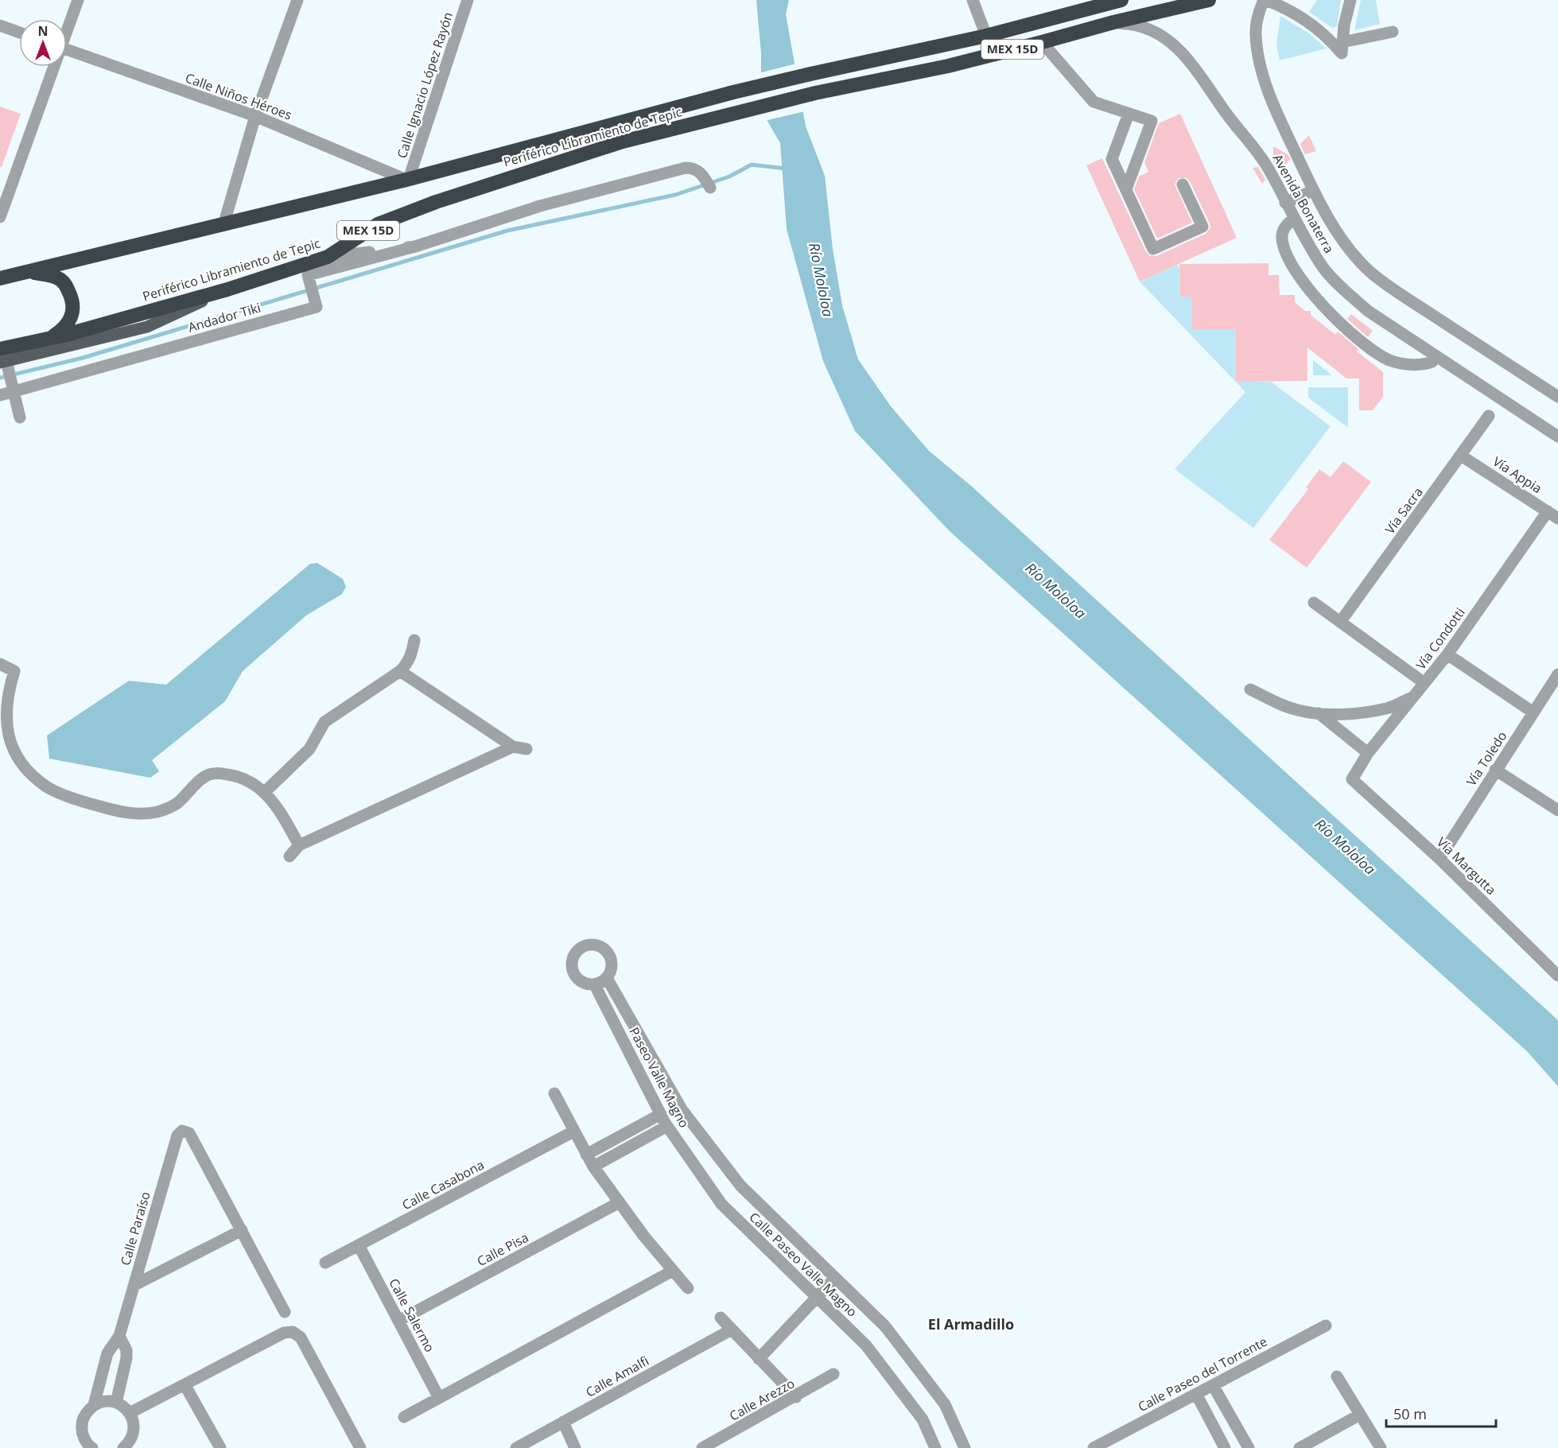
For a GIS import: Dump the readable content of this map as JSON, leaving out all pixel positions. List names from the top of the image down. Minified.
{"streets":{"highway":["MEX 15D","Periférico Libramiento de Tepic"],"street":["Calle Ignacio López Rayón","Calle Niños Héroes","Avenida Bonaterra","Andador Tiki","Vía Appia","Vía Sacra","Vía Condotti","Vía Toledo","Vía Margutta","Paseo Valle Magno","Calle Casabona","Calle Paraíso","Calle Pisa","Calle Paseo Valle Magno","Calle Salermo","Calle Paseo del Torrente","Calle Amalfi","Calle Arezzo"]},"crossings":[["Calle Ignacio López Rayón","Calle Niños Héroes"],["Calle Ignacio López Rayón","Periférico Libramiento de Tepic"],["Calle Niños Héroes","Periférico Libramiento de Tepic"],["Periférico Libramiento de Tepic","Avenida Bonaterra"],["Vía Appia","Vía Sacra"],["Vía Appia","Vía Condotti"],["Vía Condotti","Vía Margutta"],["Vía Toledo","Vía Margutta"],["Paseo Valle Magno","Calle Paseo Valle Magno"],["Calle Casabona","Calle Salermo"],["Calle Pisa","Calle Salermo"]],"districts":["El Armadillo"],"water":["Río Mololoa"],"scale_bar":"50 m","north":"top"}
